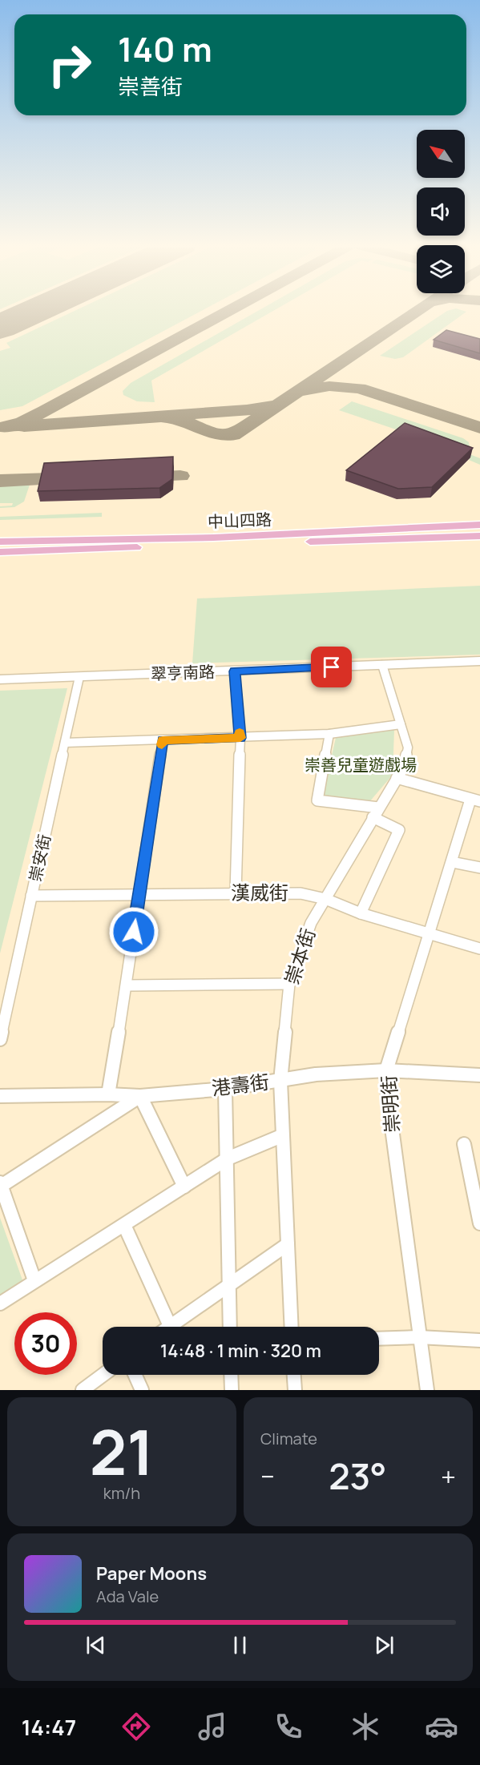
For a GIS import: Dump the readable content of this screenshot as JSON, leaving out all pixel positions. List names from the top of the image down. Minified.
{"streets":{"main road":["中山四路"],"street":["翠亨南路","崇安街","漢威街","崇本街","港壽街","崇明街"]},"crossings":[["翠亨南路","崇安街"],["翠亨南路","崇本街"],["崇安街","漢威街"],["漢威街","崇本街"],["漢威街","崇明街"],["崇本街","港壽街"],["港壽街","崇明街"]],"parks":["崇善兒童遊戲場"],"north":"top left","page":{"turn":["140 m","崇善街"],"limit":"30","trip":"14:48 · 1 min · 320 m","tile":[["21","km/h"],"Climate"],"heat":["−","23°","+"],"song":["Paper Moons","Ada Vale"],"tabs":"14:47"}}
